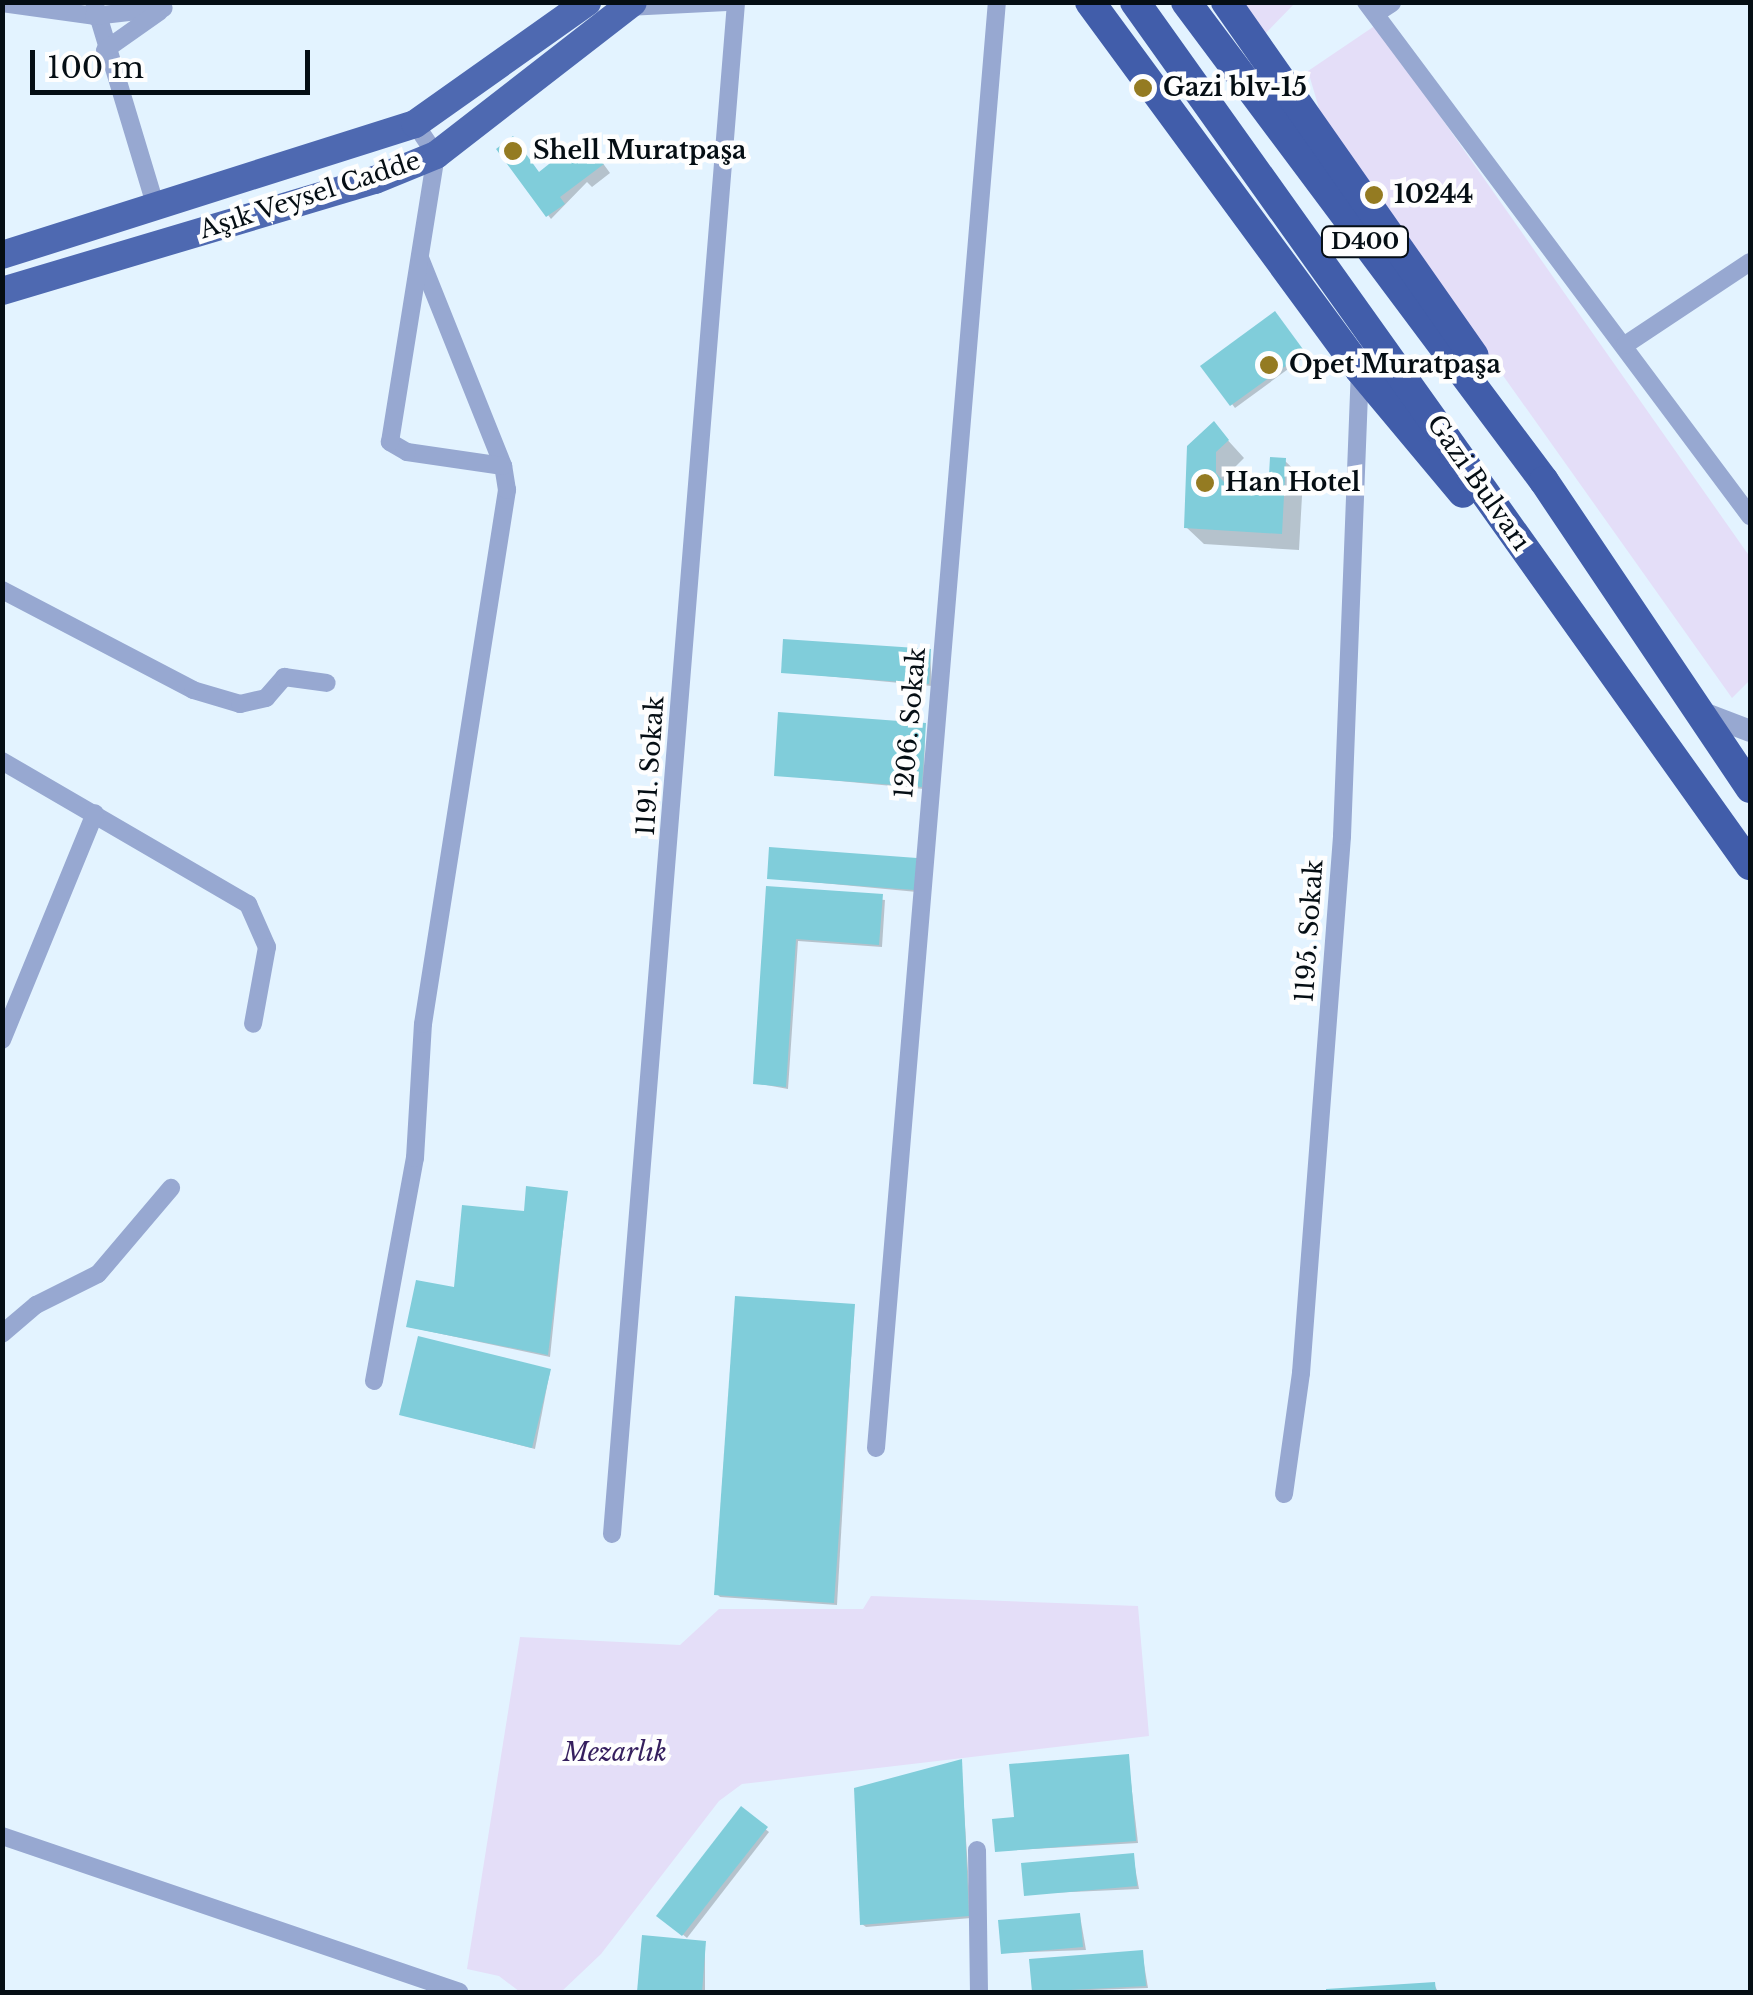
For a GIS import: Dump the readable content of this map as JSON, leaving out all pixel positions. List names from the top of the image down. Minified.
{"streets":{"highway":["D400","Gazi Bulvarı"],"main road":["Aşık Veysel Cadde"],"street":["1206. Sokak","1191. Sokak","1195. Sokak"]},"parks":["Mezarlık"],"places":["Gazi blv-15","Shell Muratpaşa","10244","Opet Muratpaşa","Han Hotel"],"scale_bar":"100 m"}
